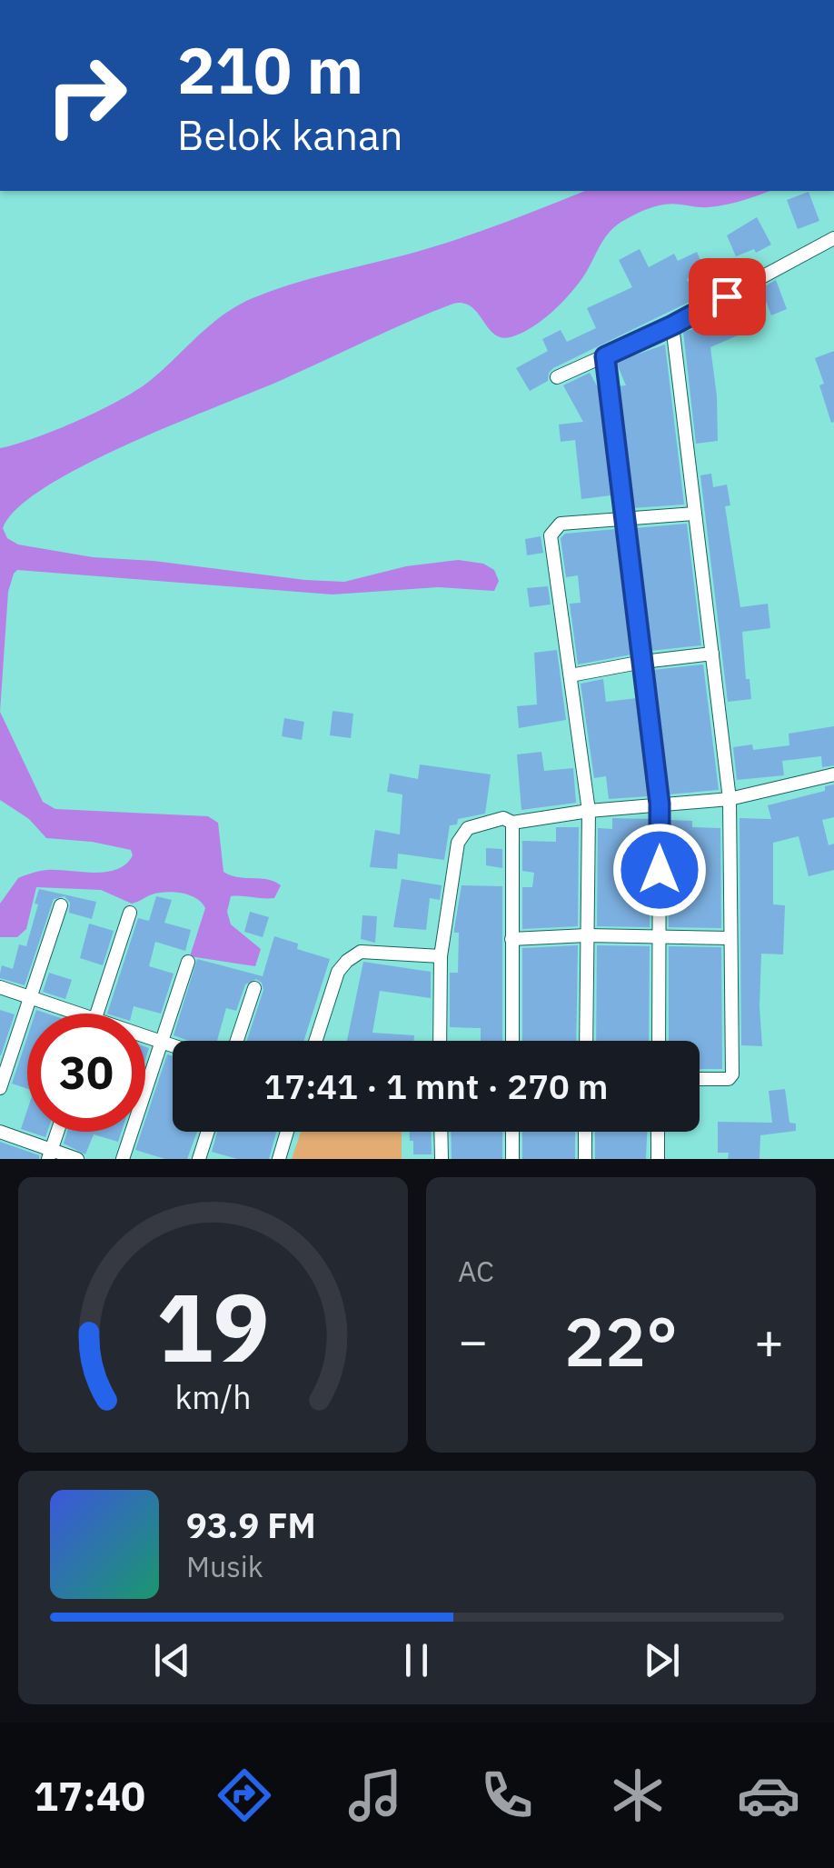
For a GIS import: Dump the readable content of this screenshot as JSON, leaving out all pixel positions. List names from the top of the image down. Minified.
{"page":{"turn":["210 m","Belok kanan"],"limit":"30","trip":"17:41 · 1 mnt · 270 m","tile":"AC","heat":["−","22°","+"],"song":["93.9 FM","Musik"],"tabs":"17:40","gauge":["19","km/h"]}}
